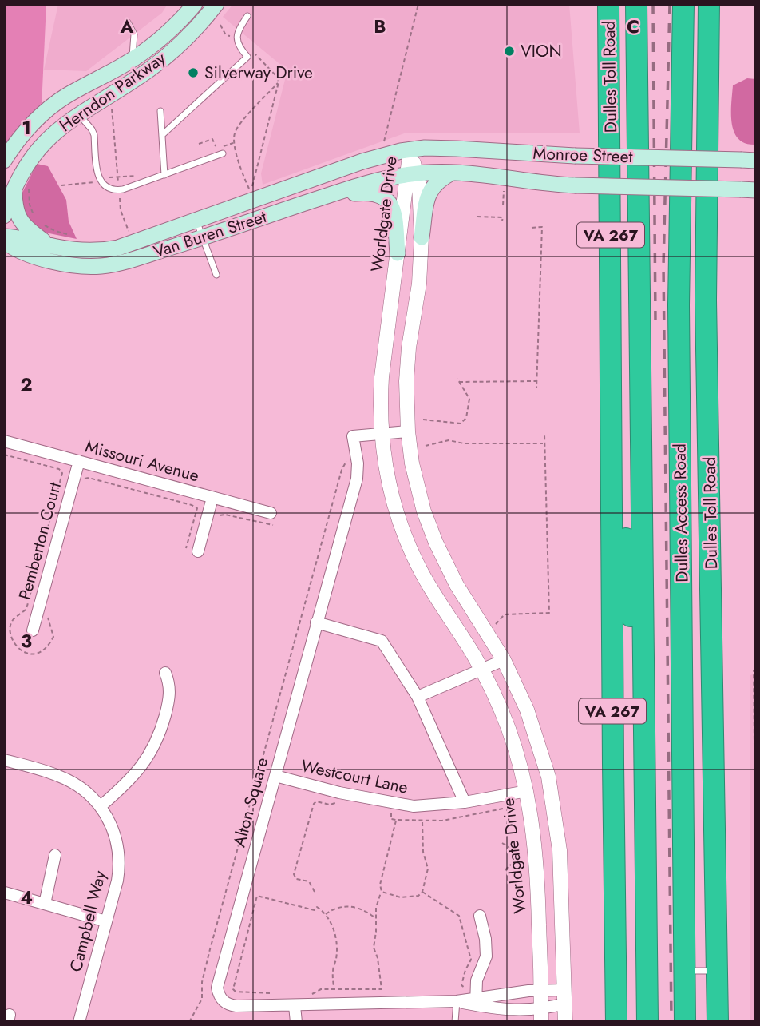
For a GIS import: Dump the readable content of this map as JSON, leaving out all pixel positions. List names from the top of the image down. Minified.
{"streets":{"highway":["Dulles Toll Road","VA 267","Dulles Access Road"],"main road":["Herndon Parkway","Monroe Street","Van Buren Street"],"street":["Worldgate Drive","Missouri Avenue","Pemberton Court","Westcourt Lane","Alton Square","Campbell Way"]},"crossings":[["Monroe Street","Worldgate Drive"],["Monroe Street","Van Buren Street"],["Worldgate Drive","Van Buren Street"],["Worldgate Drive","Westcourt Lane"],["Worldgate Drive","Alton Square"],["Missouri Avenue","Pemberton Court"],["Westcourt Lane","Alton Square"]],"places":["VION","Silverway Drive"],"grid":{"columns":["A","B","C"],"rows":["1","2","3","4"]}}
